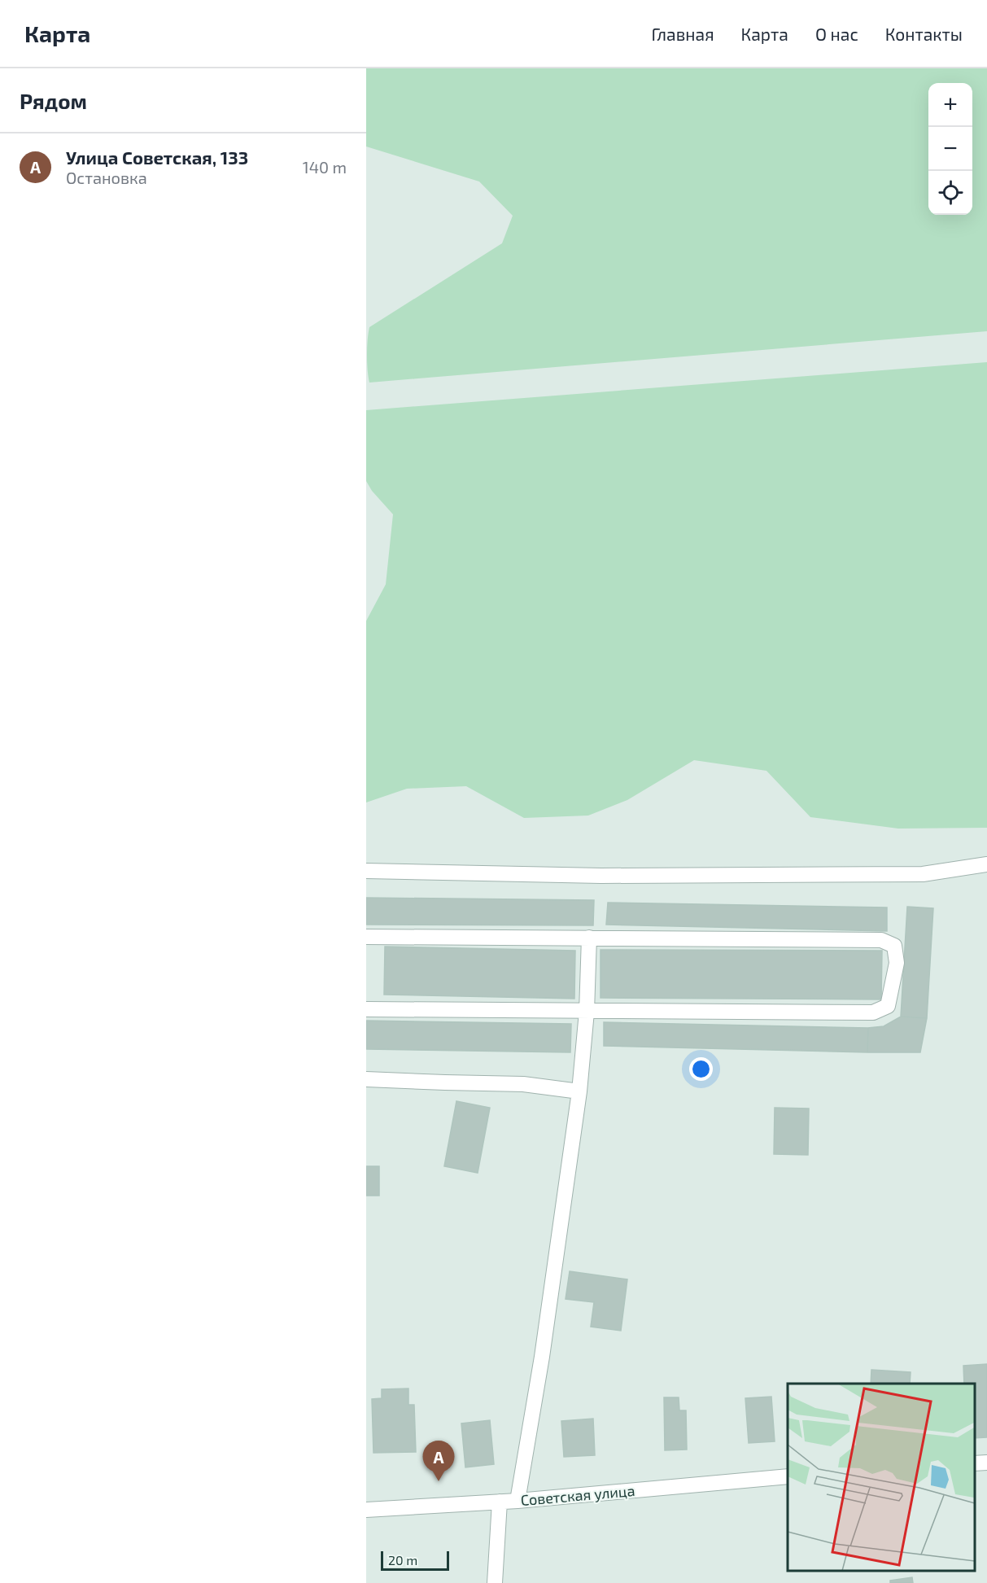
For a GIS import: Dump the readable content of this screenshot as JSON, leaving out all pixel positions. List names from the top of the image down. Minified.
{"streets":{"street":["Советская улица"]},"scale_bar":"20 m","page":{"header":"Карта","nav":["Главная","Карта","О нас","Контакты"],"heading":"Рядом","map_buttons":["+","−"],"list":[{"mark":"A","name":"Улица Советская, 133","note":"Остановка","value":"140 m"}],"pins":"A","scale":"20 m"}}
